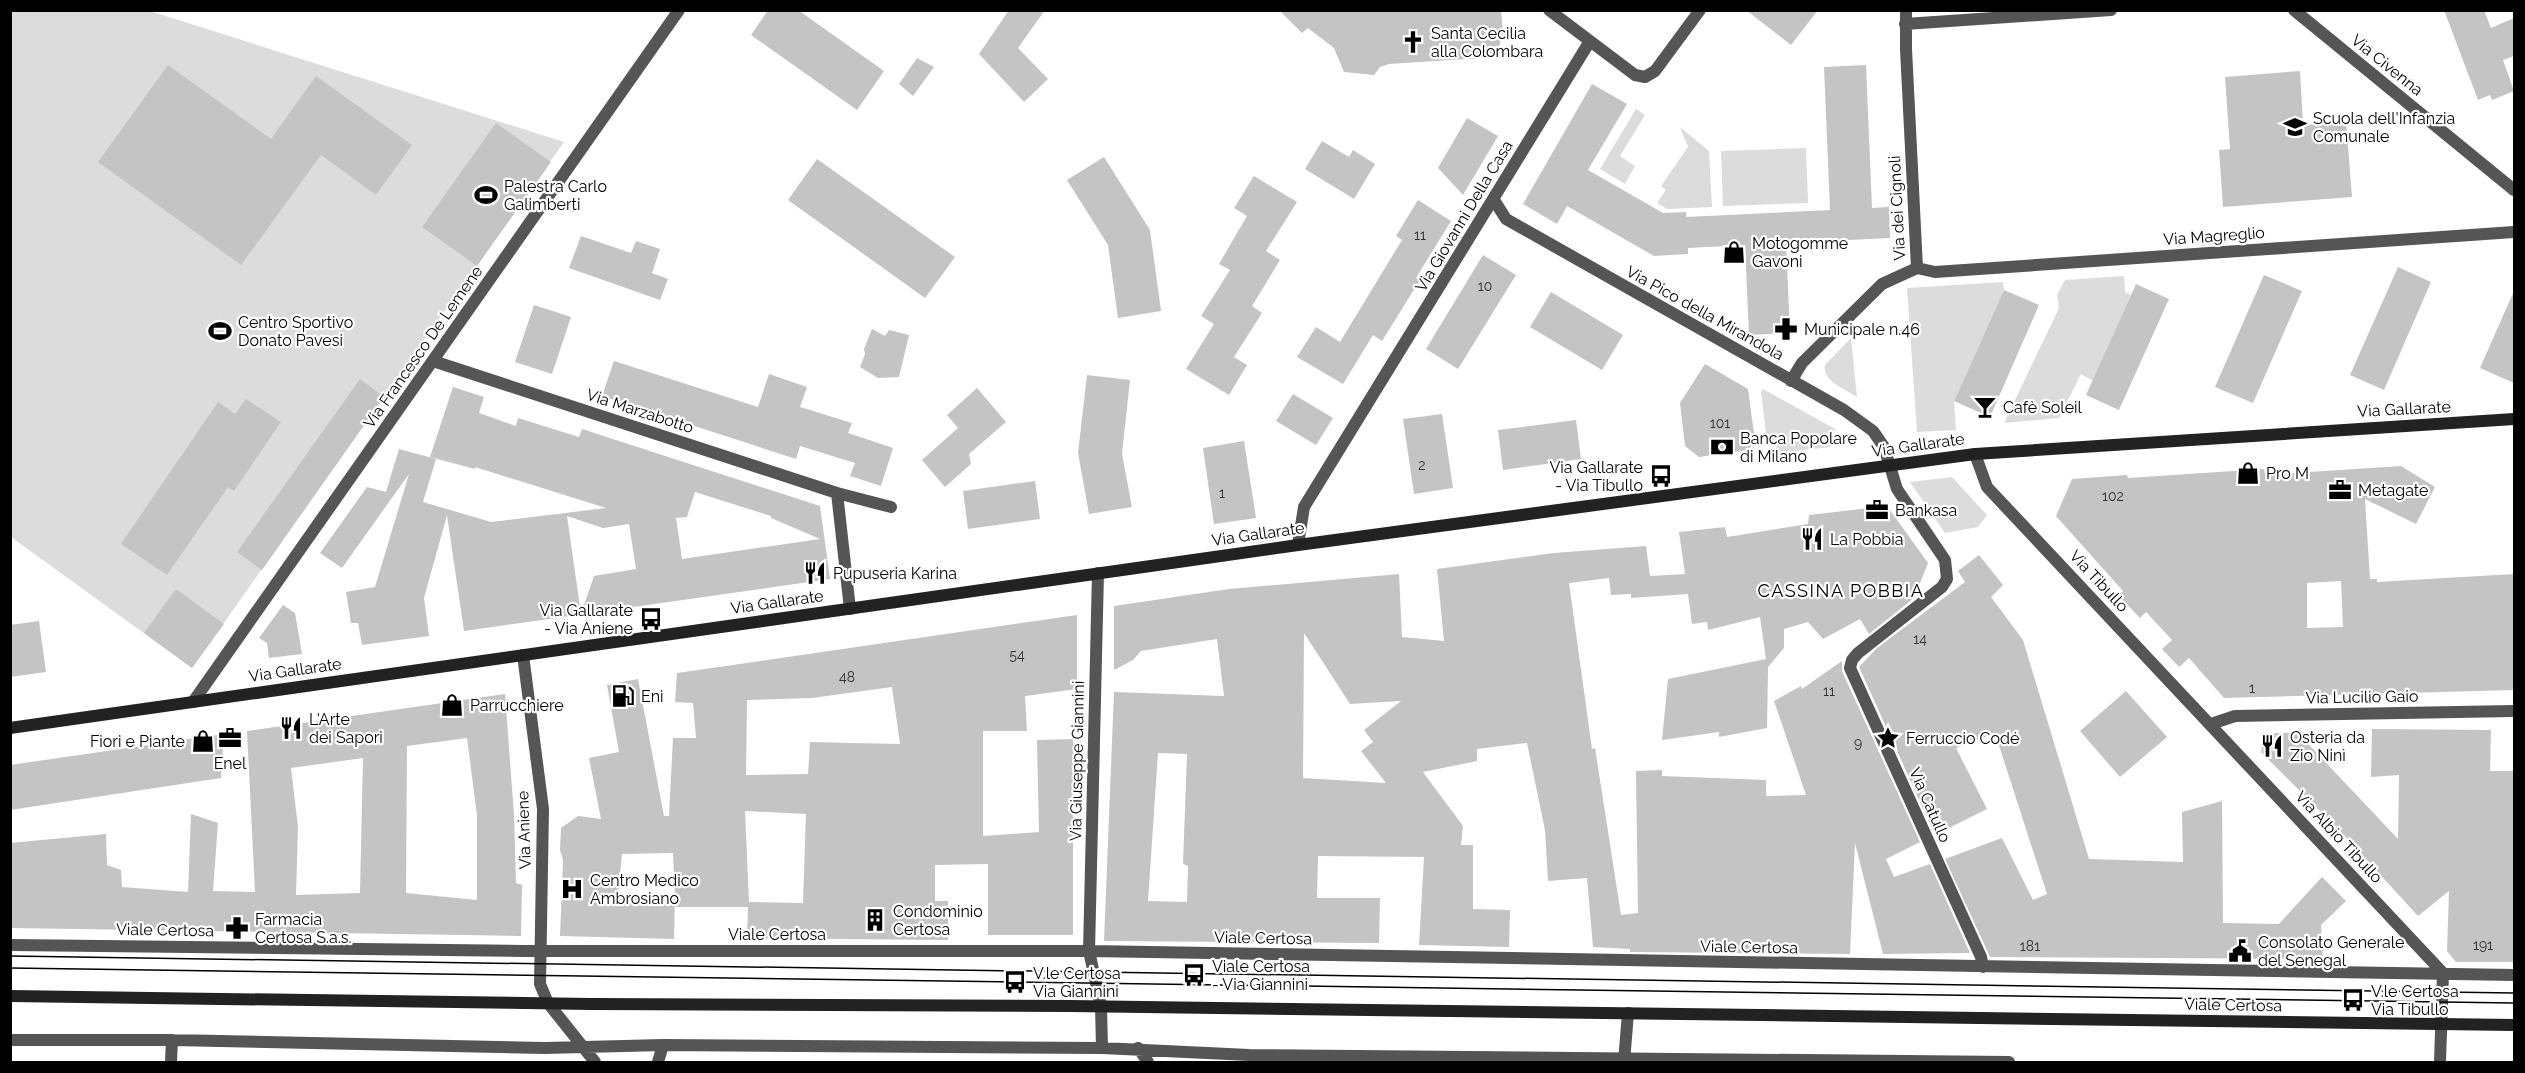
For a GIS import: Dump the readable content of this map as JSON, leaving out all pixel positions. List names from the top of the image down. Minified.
{"streets":{"street":["Via Civenna","Via dei Cignoli","Via Giovanni Della Casa","Via Magreglio","Via Pico della Mirandola","Via Francesco De Lemene","Via Gallarate","Via Marzabotto","Via Tibullo","Via Lucilio Gaio","Via Giuseppe Giannini","Via Catullo","Via Aniene","Via Albio Tibullo","Viale Certosa"]},"crossings":[["Via dei Cignoli","Via Magreglio"],["Via dei Cignoli","Via Pico della Mirandola"],["Via Giovanni Della Casa","Via Pico della Mirandola"],["Via Giovanni Della Casa","Via Gallarate"],["Via Pico della Mirandola","Via Gallarate"],["Via Pico della Mirandola","Via Catullo"],["Via Francesco De Lemene","Via Gallarate"],["Via Francesco De Lemene","Via Marzabotto"],["Via Gallarate","Via Tibullo"],["Via Gallarate","Via Giuseppe Giannini"],["Via Gallarate","Via Catullo"],["Via Gallarate","Via Aniene"],["Via Tibullo","Via Lucilio Gaio"],["Via Tibullo","Via Albio Tibullo"],["Via Lucilio Gaio","Via Albio Tibullo"],["Via Giuseppe Giannini","Viale Certosa"],["Via Catullo","Viale Certosa"],["Via Aniene","Viale Certosa"],["Via Albio Tibullo","Viale Certosa"]],"districts":["CASSINA POBBIA"],"places":{"church":["Santa Cecilia alla Colombara"],"school or university":["Scuola dell'Infanzia Comunale"],"sports":["Palestra Carlo Galimberti","Centro Sportivo Donato Pavesi"],"shop":["Motogomme Gavoni","Pro M","Parrucchiere","Fiori e Piante"],"pharmacy":["Municipale n.46","Farmacia Certosa S.a.s."],"bar":["Cafè Soleil"],"bank":["Banca Popolare di Milano"],"bus stop":["Via Gallarate - Via Tibullo","Via Gallarate - Via Aniene","Viale Certosa - Via Giannini","V.le Certosa Via Giannini","V.le Certosa Via Tibullo"],"office":["Metagate","Bankasa","Enel"],"restaurant":["La Pobbia","Pupuseria Karina","L'Arte dei Sapori","Osteria da Zio Ninì"],"fuel station":["Eni"],"place":["Ferruccio Codé"],"hospital":["Centro Medico Ambrosiano"],"building":["Condominio Certosa"],"public building":["Consolato Generale del Senegal"]},"house_numbers":["11","10","101","2","1","102","14","54","48","1","11","9","191","181"]}
